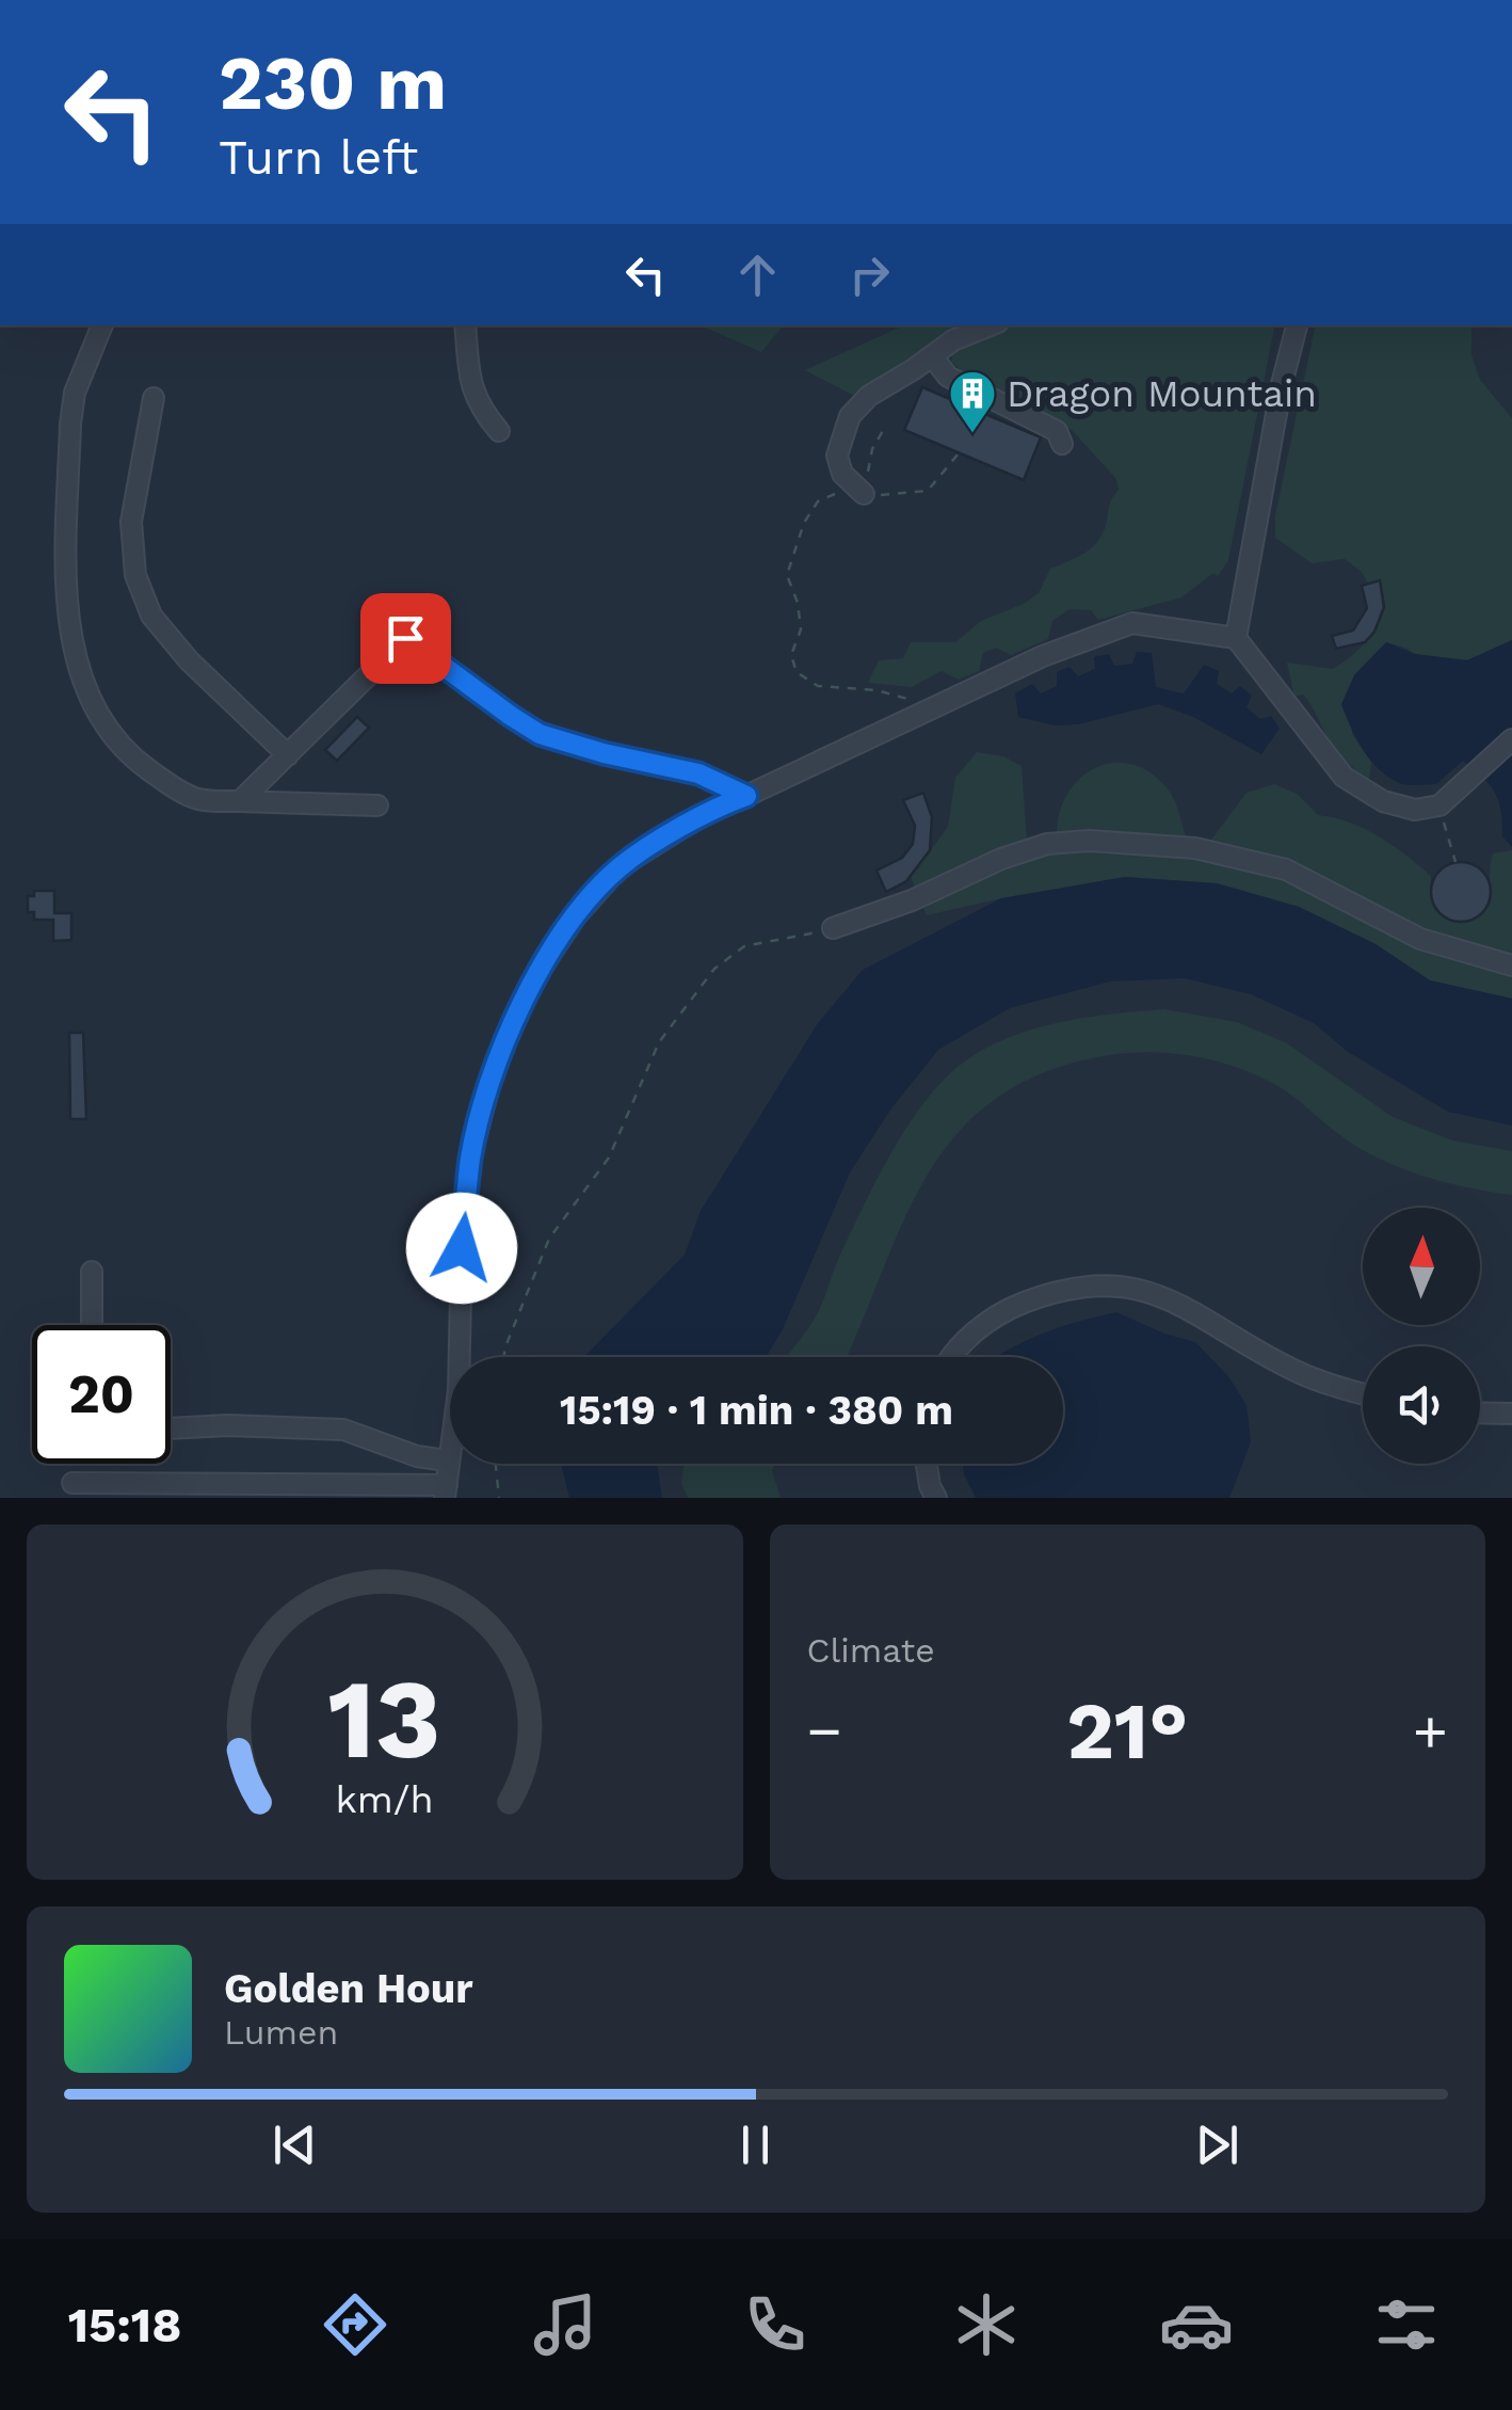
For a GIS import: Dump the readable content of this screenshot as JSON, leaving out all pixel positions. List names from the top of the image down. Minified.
{"places":{"building":["Dragon Mountain"]},"north":"top","page":{"turn":["230 m","Turn left"],"limit":"20","trip":"15:19 · 1 min · 380 m","tile":"Climate","heat":["−","21°","+"],"song":["Golden Hour","Lumen"],"tabs":"15:18","gauge":["13","km/h"]}}
